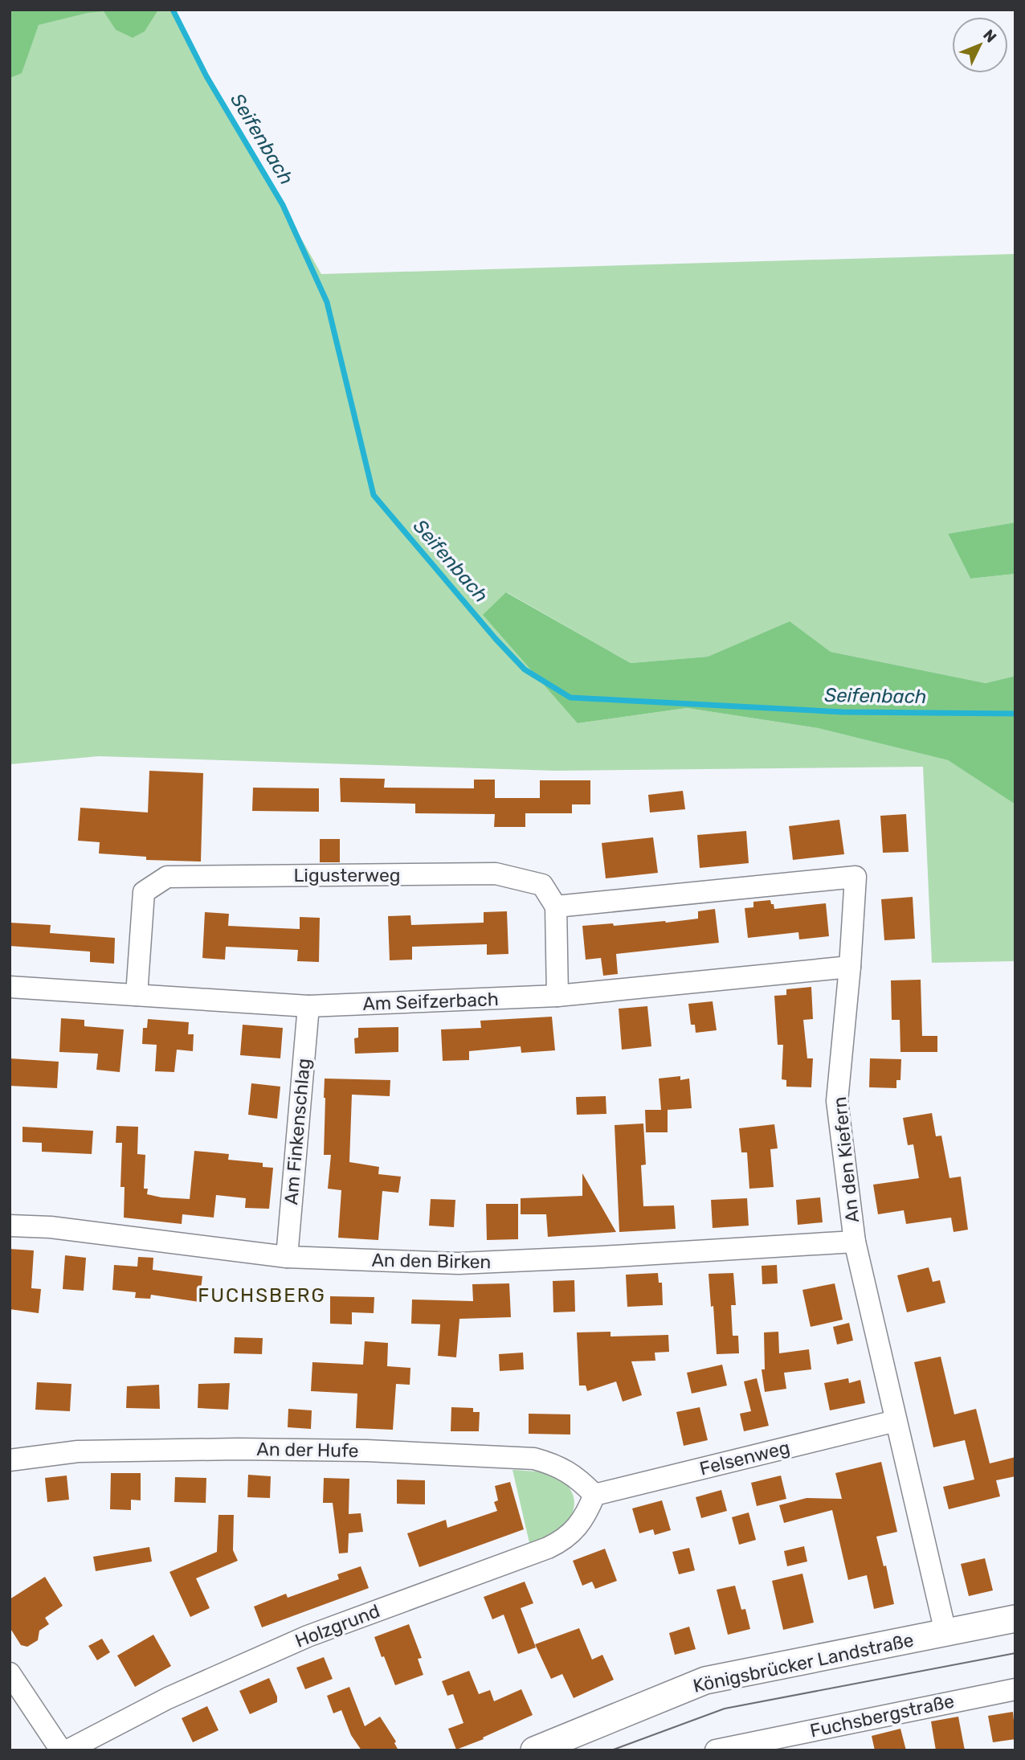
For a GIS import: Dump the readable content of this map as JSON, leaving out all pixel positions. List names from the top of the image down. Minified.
{"streets":{"main road":["Königsbrücker Landstraße"],"street":["Ligusterweg","Am Seifzerbach","Am Finkenschlag","An den Kiefern","An den Birken","An der Hufe","Felsenweg","Holzgrund","Fuchsbergstraße"]},"crossings":[["Ligusterweg","Am Seifzerbach"],["Ligusterweg","An den Kiefern"],["Am Seifzerbach","Am Finkenschlag"],["Am Seifzerbach","An den Kiefern"],["Am Finkenschlag","An den Birken"],["An den Kiefern","An den Birken"],["An den Kiefern","Felsenweg"],["An den Kiefern","Königsbrücker Landstraße"],["An der Hufe","Felsenweg"],["An der Hufe","Holzgrund"],["Felsenweg","Holzgrund"]],"districts":["FUCHSBERG"],"water":["Seifenbach"],"north":"top right"}
